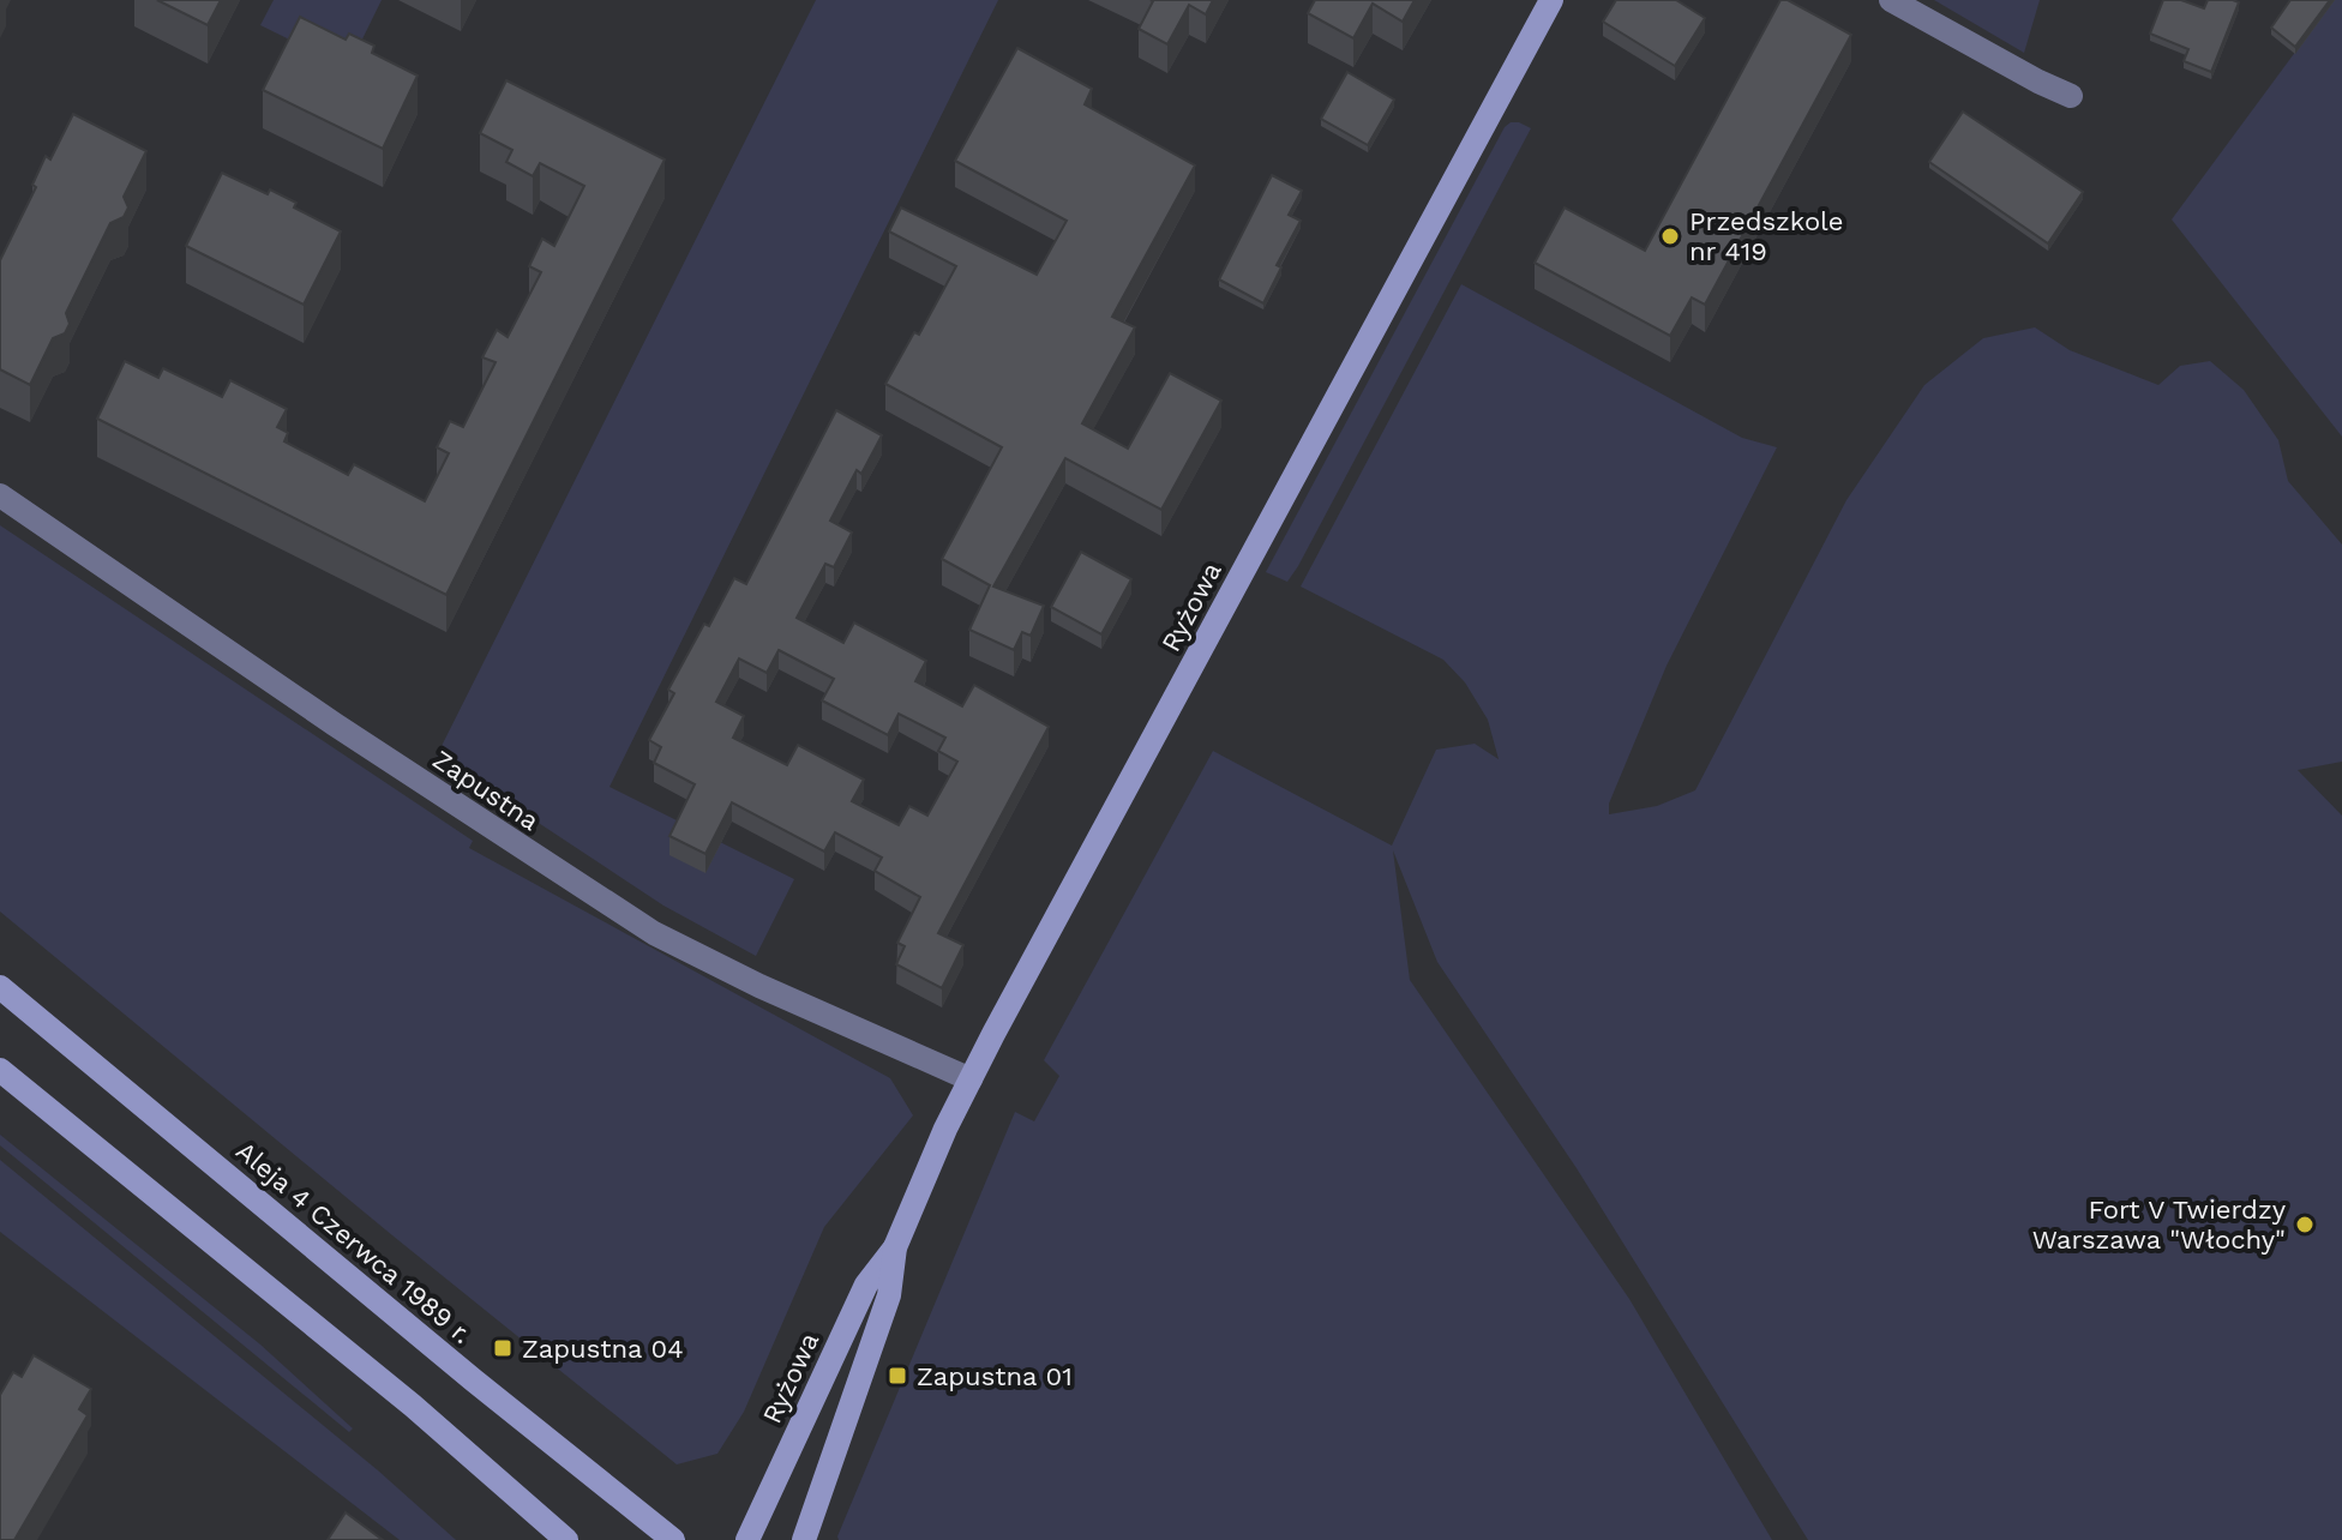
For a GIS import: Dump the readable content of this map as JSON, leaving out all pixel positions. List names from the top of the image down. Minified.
{"streets":{"street":["Ryżowa","Zapustna","Aleja 4 Czerwca 1989 r."]},"crossings":[["Ryżowa","Zapustna"]],"places":{"other":["Przedszkole nr 419","Fort V Twierdzy Warszawa \"Włochy\""],"transit":["Zapustna 04","Zapustna 01"]}}
